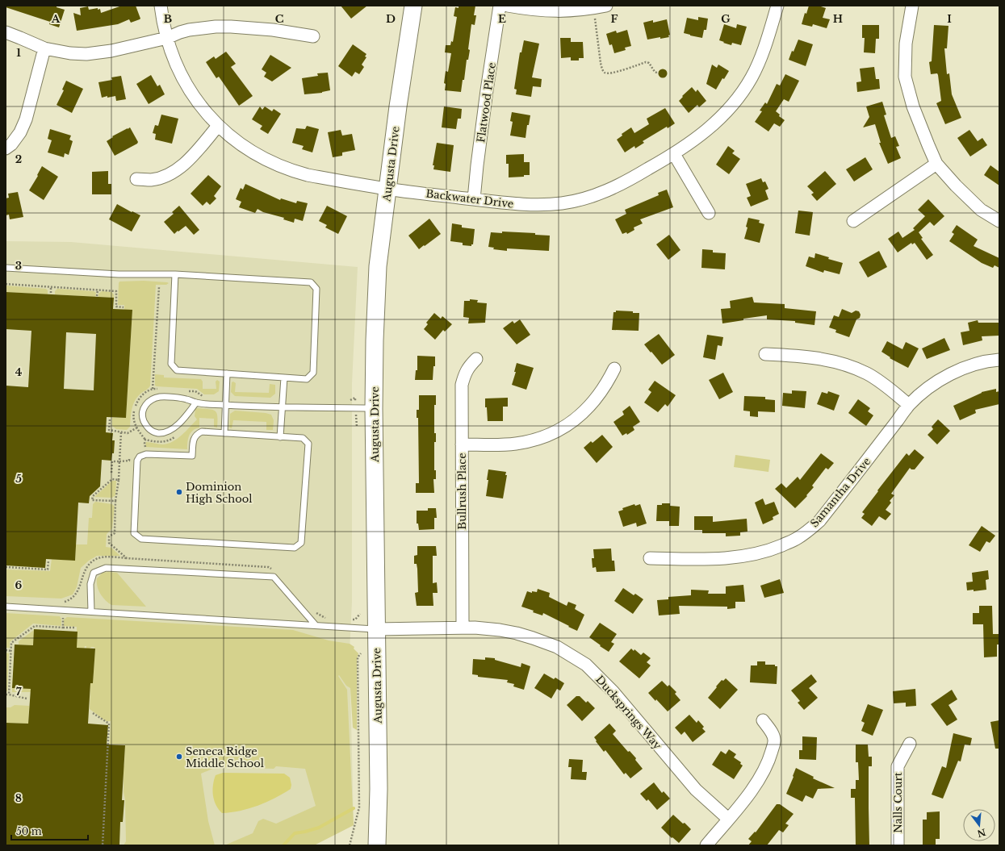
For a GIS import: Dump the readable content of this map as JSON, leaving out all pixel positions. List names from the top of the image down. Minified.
{"streets":{"street":["Flatwood Place","Augusta Drive","Backwater Drive","Bullrush Place","Samantha Drive","Ducksprings Way","Nalls Court"]},"crossings":[["Flatwood Place","Backwater Drive"],["Augusta Drive","Backwater Drive"],["Augusta Drive","Ducksprings Way"],["Bullrush Place","Ducksprings Way"]],"places":["Dominion High School","Seneca Ridge Middle School"],"scale_bar":"50 m","north":"bottom","grid":{"columns":["A","B","C","D","E","F","G","H","I"],"rows":["1","2","3","4","5","6","7","8"]}}
